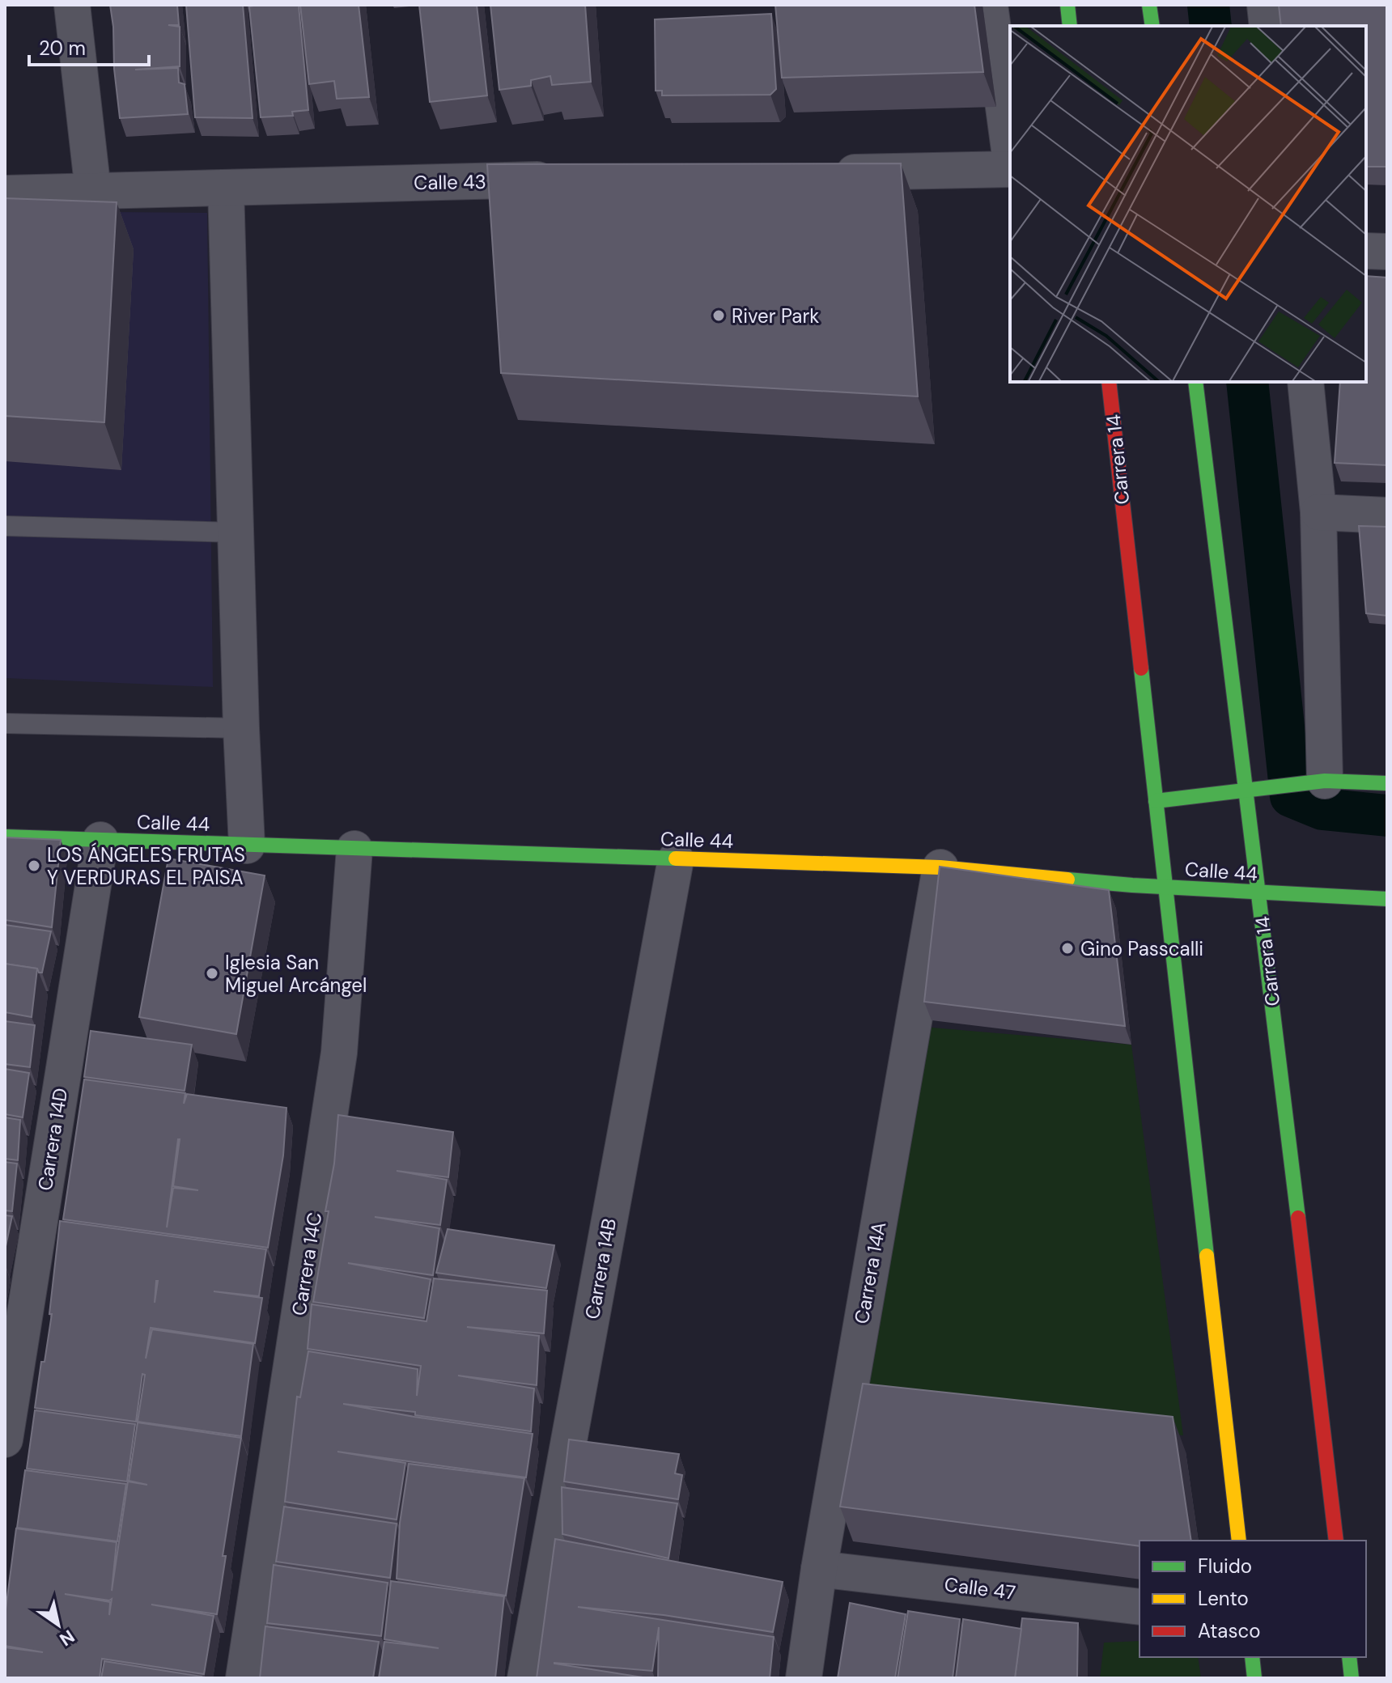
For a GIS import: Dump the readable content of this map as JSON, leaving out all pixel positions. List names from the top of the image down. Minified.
{"streets":{"main road":["Carrera 14","Calle 44"],"street":["Calle 43","Carrera 14D","Carrera 14C","Carrera 14B","Carrera 14A","Calle 47"]},"crossings":[["Carrera 14","Calle 44"],["Calle 44","Carrera 14D"],["Calle 44","Carrera 14C"],["Calle 44","Carrera 14B"],["Calle 44","Carrera 14A"],["Carrera 14A","Calle 47"]],"places":["River Park","LOS ÁNGELES FRUTAS Y VERDURAS EL PAISA","Gino Passcalli","Iglesia San Miguel Arcángel"],"legend":["Fluido","Lento","Atasco"],"scale_bar":"20 m","north":"bottom right"}
